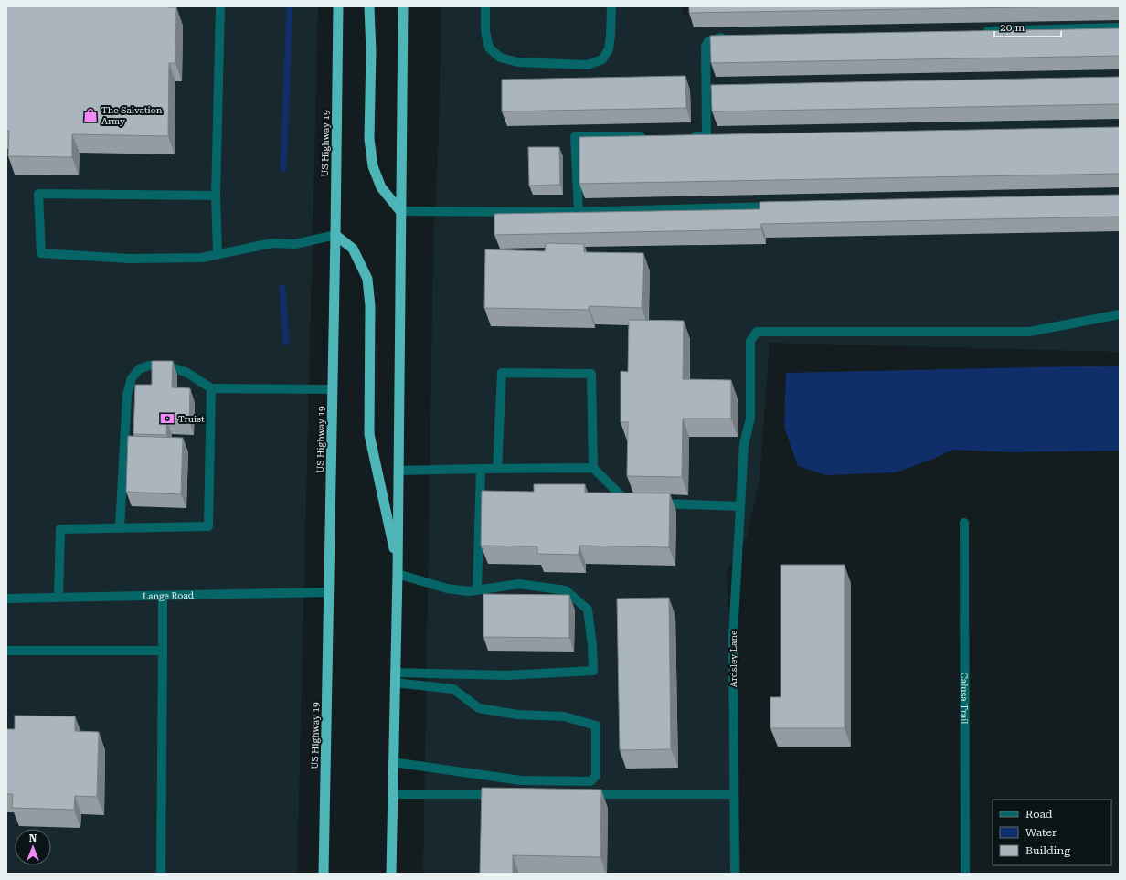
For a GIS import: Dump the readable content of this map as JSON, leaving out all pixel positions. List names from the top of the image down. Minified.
{"streets":{"highway":["US Highway 19"],"street":["Lange Road","Ardsley Lane","Calusa Trail"]},"crossings":[["US Highway 19","Lange Road"]],"places":{"shop":["The Salvation Army"],"bank":["Truist"]},"legend":["Road","Water","Building"],"scale_bar":"20 m","north":"top"}
